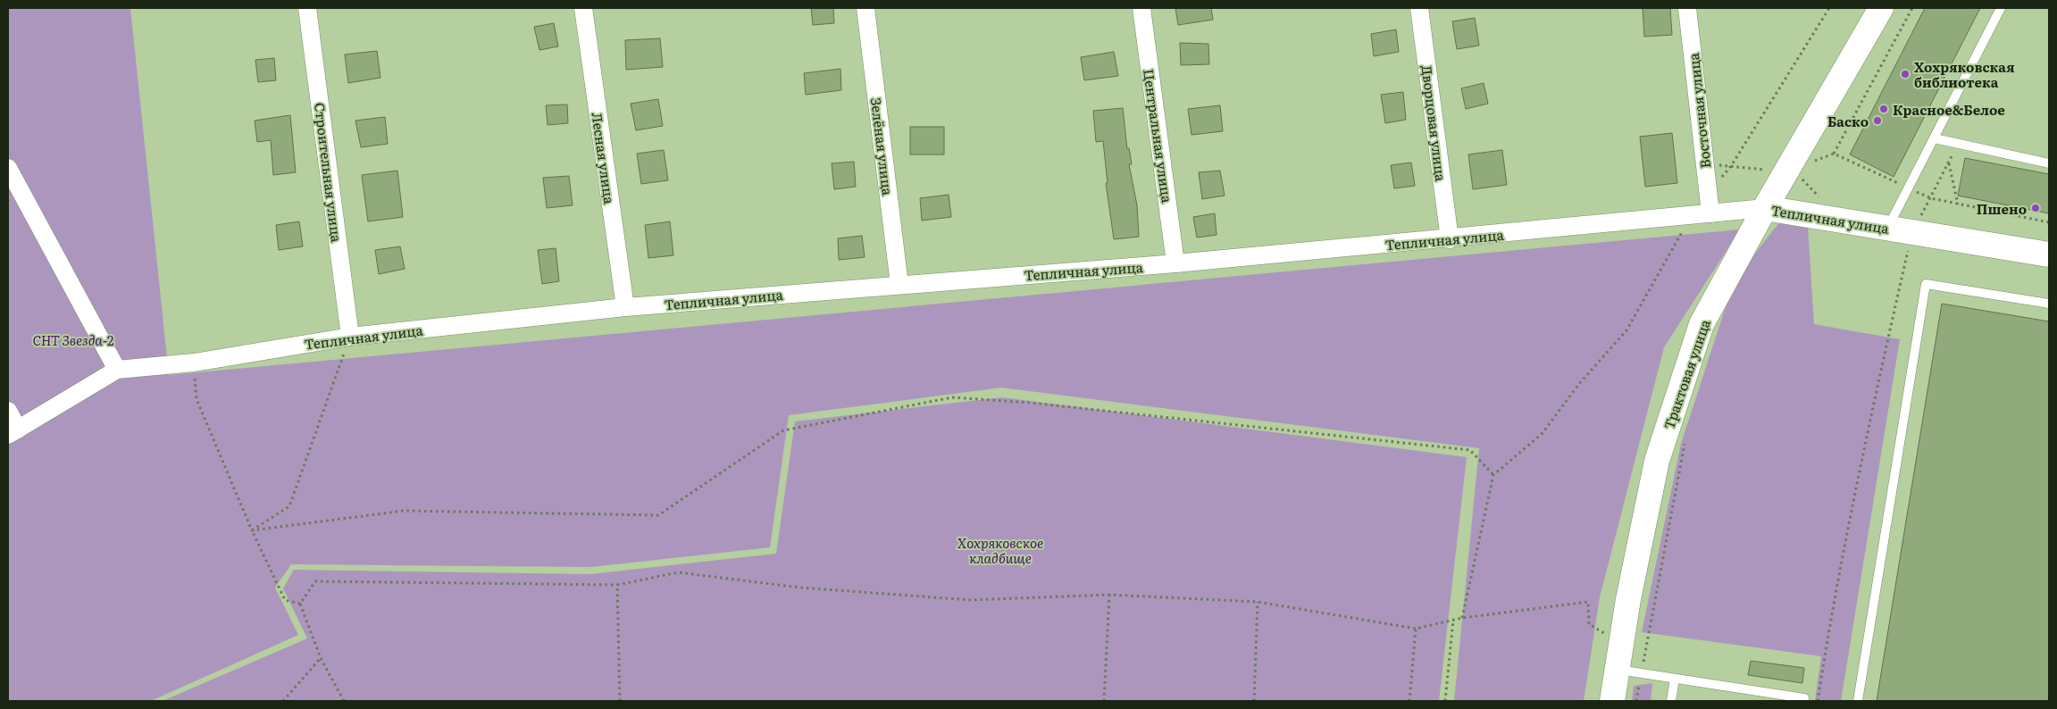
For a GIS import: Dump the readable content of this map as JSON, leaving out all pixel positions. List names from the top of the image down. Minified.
{"streets":{"street":["Восточная улица","Дворцовая улица","Центральная улица","Зелёная улица","Лесная улица","Строительная улица","Тепличная улица","Трактовая улица"]},"crossings":[["Восточная улица","Тепличная улица"],["Дворцовая улица","Тепличная улица"],["Центральная улица","Тепличная улица"],["Зелёная улица","Тепличная улица"],["Лесная улица","Тепличная улица"],["Строительная улица","Тепличная улица"],["Тепличная улица","Трактовая улица"]],"parks":["СНТ Звезда-2","Хохряковское кладбище"],"places":["Хохряковская библиотека","Красное&Белое","Баско","Пшено"]}
